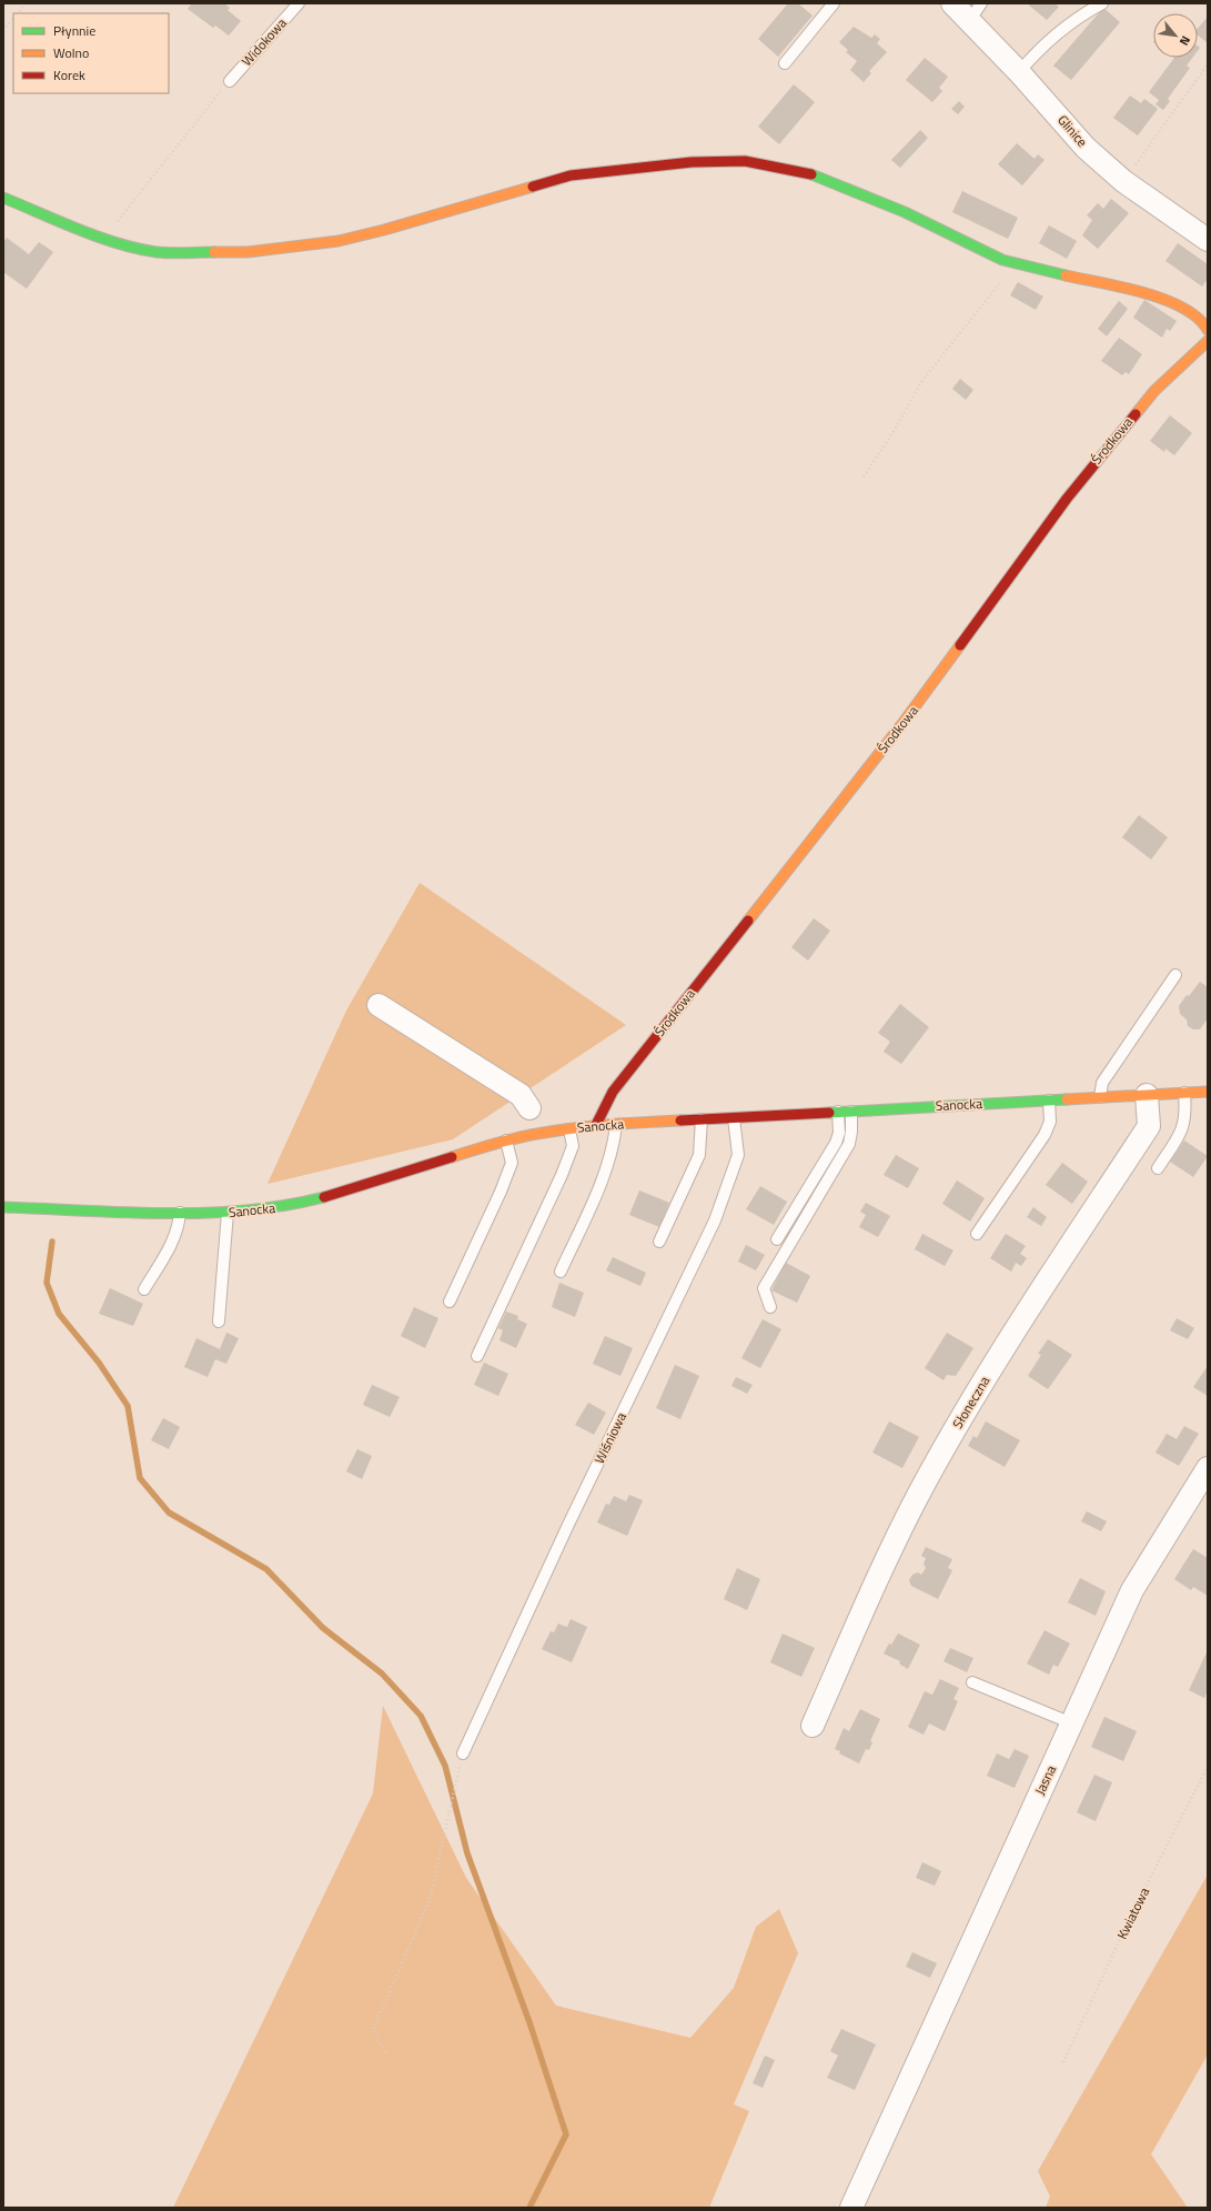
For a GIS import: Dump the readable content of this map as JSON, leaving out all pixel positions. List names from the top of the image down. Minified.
{"streets":{"street":["Glinice","Środkowa","Sanocka","Słoneczna","Jasna"],"lane":["Widokowa","Wiśniowa"],"path":["Kwiatowa"]},"crossings":[["Środkowa","Sanocka"],["Sanocka","Słoneczna"],["Sanocka","Wiśniowa"]],"legend":["Płynnie","Wolno","Korek"],"north":"bottom right"}
